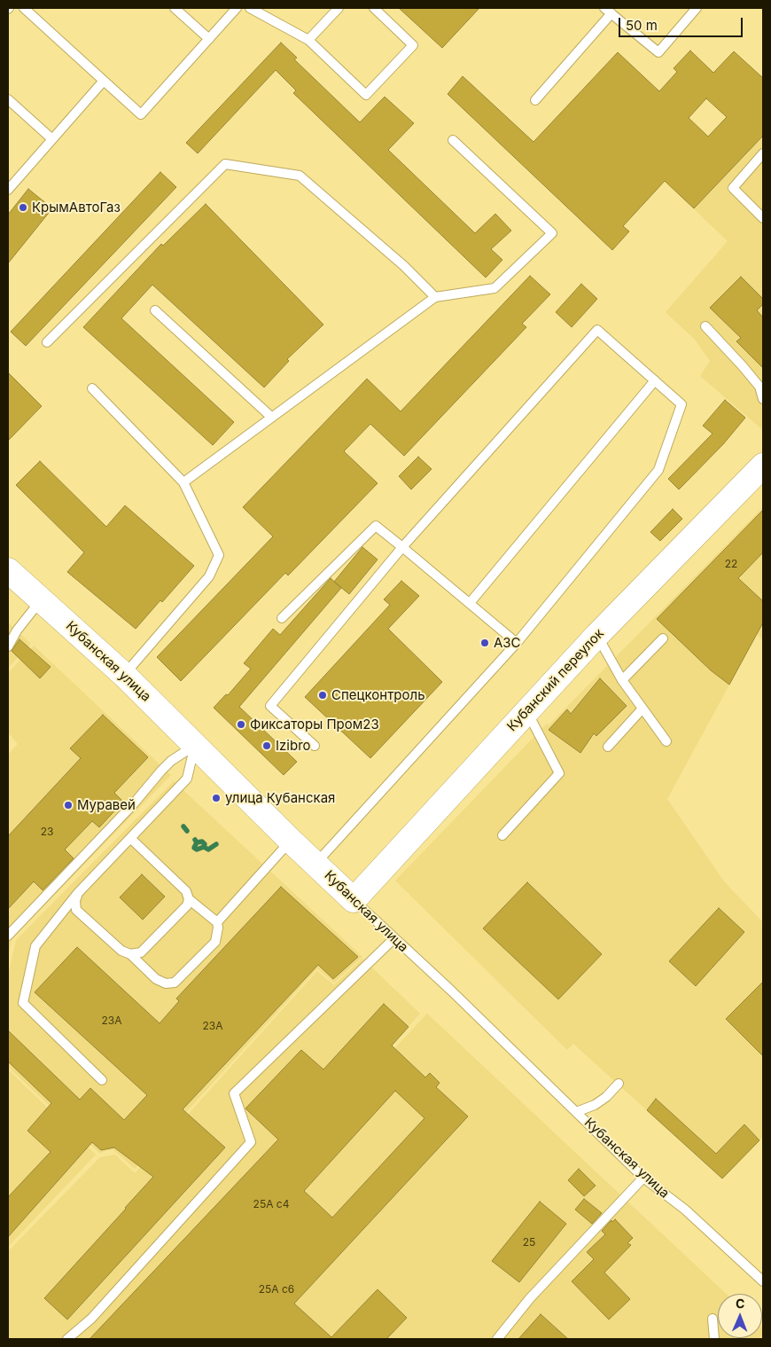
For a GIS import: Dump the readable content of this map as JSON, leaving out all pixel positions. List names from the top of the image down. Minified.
{"streets":{"main road":["Кубанская улица","Кубанский переулок"]},"crossings":[["Кубанская улица","Кубанский переулок"]],"places":["КрымАвтоГаз","АЗС","Спецконтроль","Фиксаторы Пром23","Izibro","улица Кубанская","Муравей"],"house_numbers":["22","23","23А","23А","25А с4","25","25А с6"],"scale_bar":"50 m","north":"top"}
